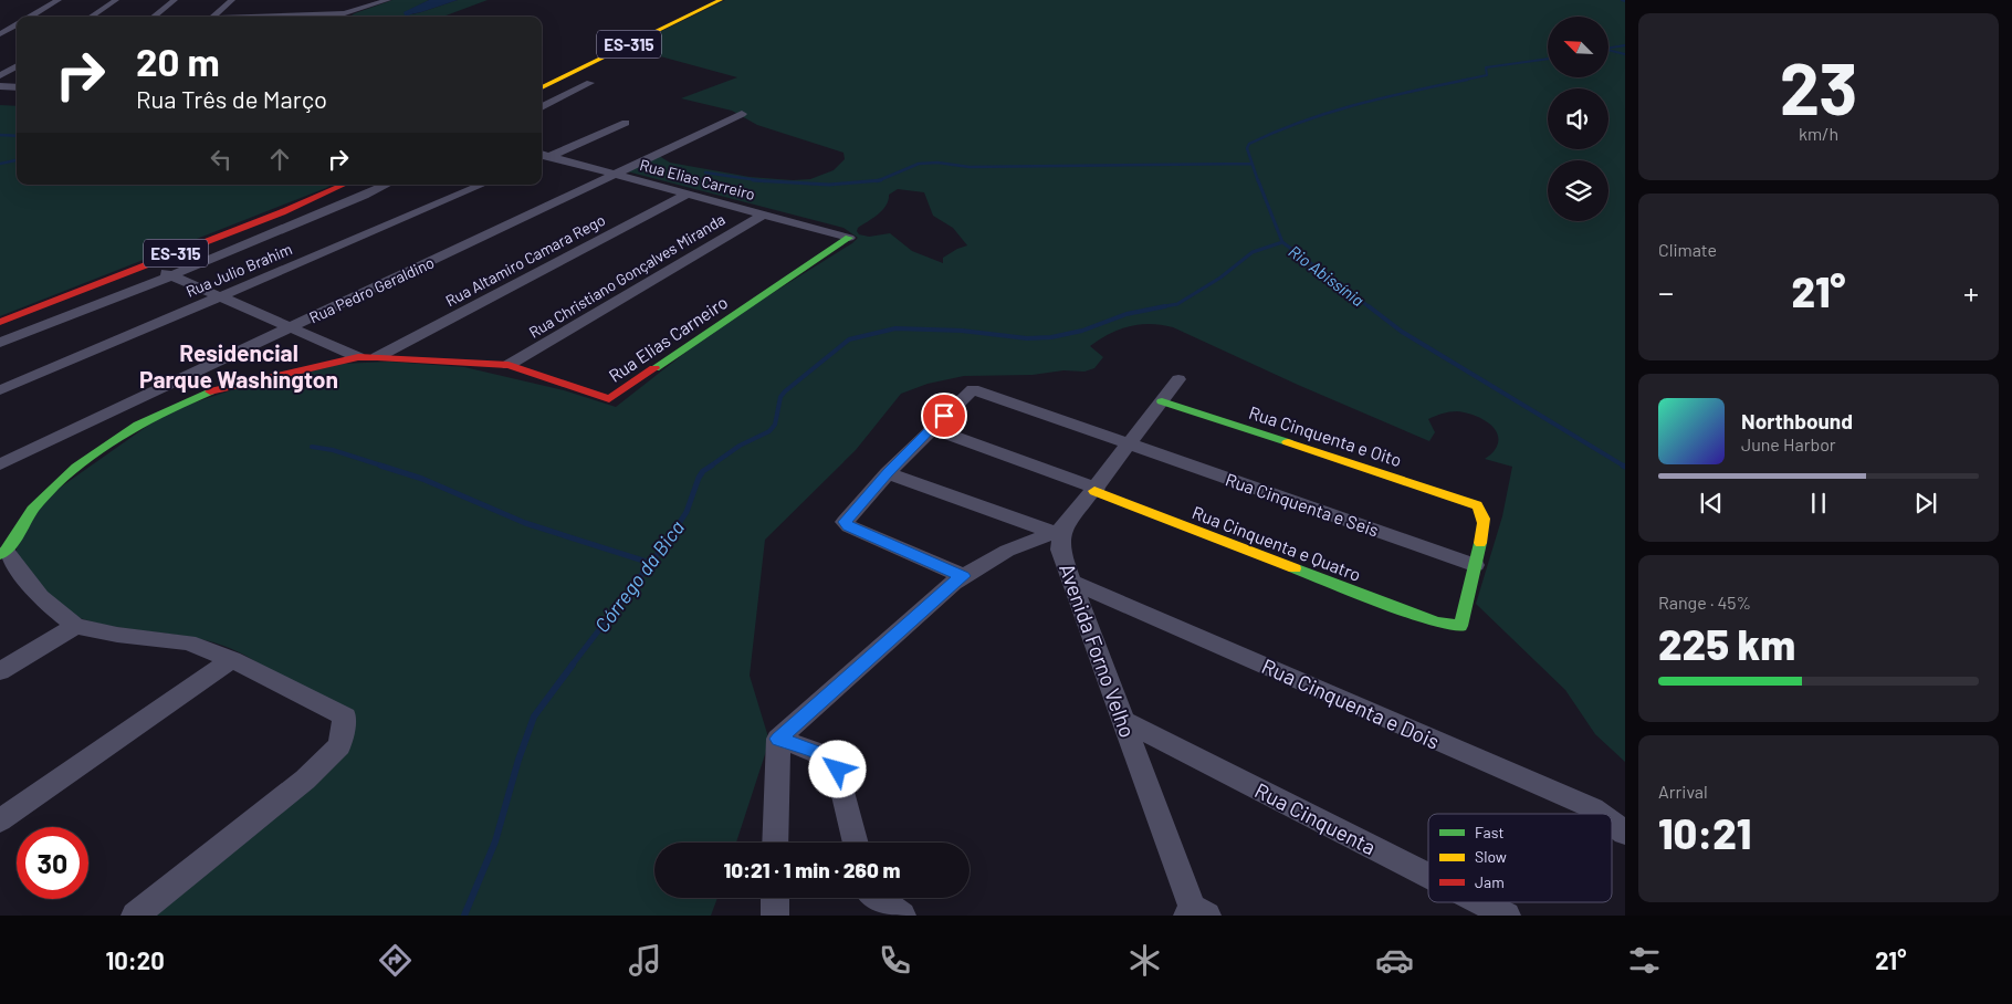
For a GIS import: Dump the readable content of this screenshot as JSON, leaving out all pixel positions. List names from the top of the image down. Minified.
{"streets":{"street":["ES-315","Rua Elias Carreiro","Rua Altamiro Camara Rego","Rua Julio Brahim","Rua Christiano Gonçalves Miranda","Rua Pedro Geraldino","Rua Elias Carneiro","Rua Cinquenta e Oito","Rua Cinquenta e Seis","Rua Cinquenta e Quatro","Avenida Forno Velho","Rua Cinquenta e Dois","Rua Cinquenta"]},"crossings":[["Rua Elias Carreiro","Rua Altamiro Camara Rego"],["Rua Elias Carreiro","Rua Christiano Gonçalves Miranda"],["Rua Elias Carreiro","Rua Pedro Geraldino"],["Rua Elias Carreiro","Rua Elias Carneiro"],["Rua Altamiro Camara Rego","Rua Elias Carneiro"],["Rua Christiano Gonçalves Miranda","Rua Elias Carneiro"],["Rua Cinquenta e Oito","Rua Cinquenta e Seis"],["Rua Cinquenta e Oito","Rua Cinquenta e Quatro"],["Rua Cinquenta e Seis","Rua Cinquenta e Quatro"],["Avenida Forno Velho","Rua Cinquenta e Dois"],["Avenida Forno Velho","Rua Cinquenta"]],"districts":["Residencial Parque Washington"],"water":["Rio Abissínia","Córrego da Bica"],"legend":["Fast","Slow","Jam"],"north":"top left","page":{"tile":[["23","km/h"],"Climate",["Range · 45%","225 km"],["Arrival","10:21"]],"turn":["20 m","Rua Três de Março"],"heat":["−","21°","+"],"song":["Northbound","June Harbor"],"limit":"30","trip":"10:21 · 1 min · 260 m","tabs":["10:20","21°"]}}
